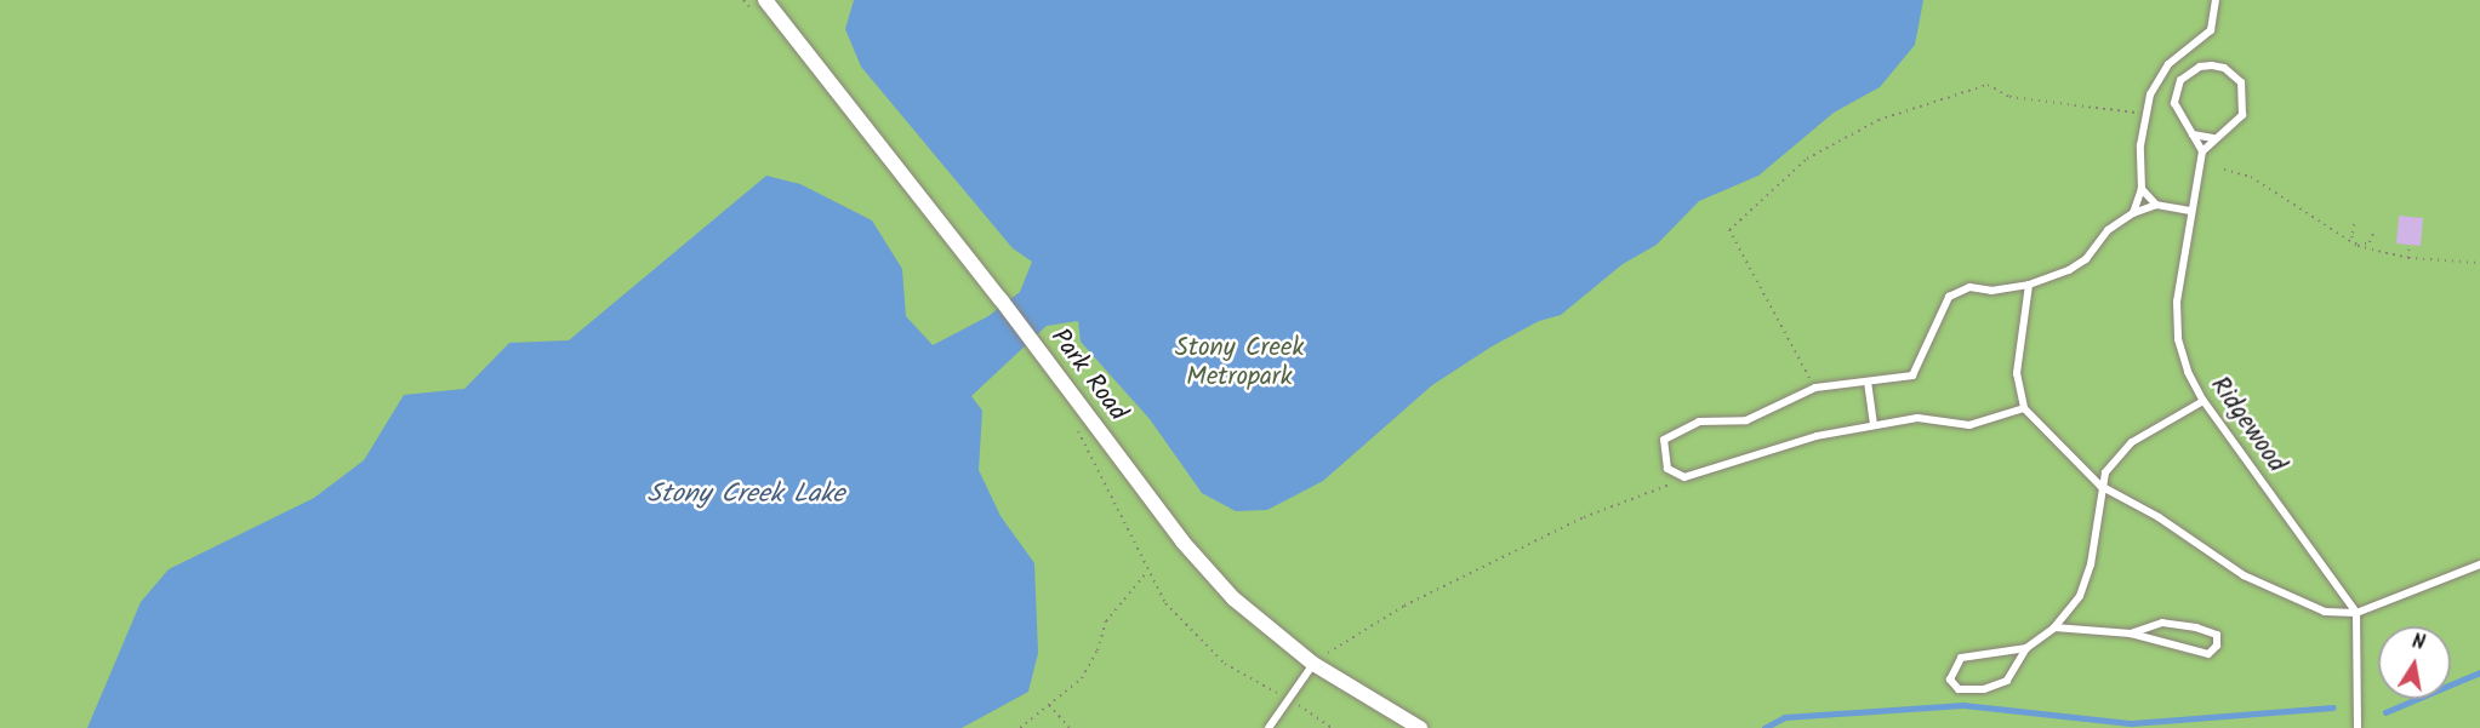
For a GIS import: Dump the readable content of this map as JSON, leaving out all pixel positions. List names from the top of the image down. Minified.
{"streets":{"street":["Park Road"],"lane":["Ridgewood"]},"water":["Stony Creek Lake"],"parks":["Stony Creek Metropark"],"north":"top"}
